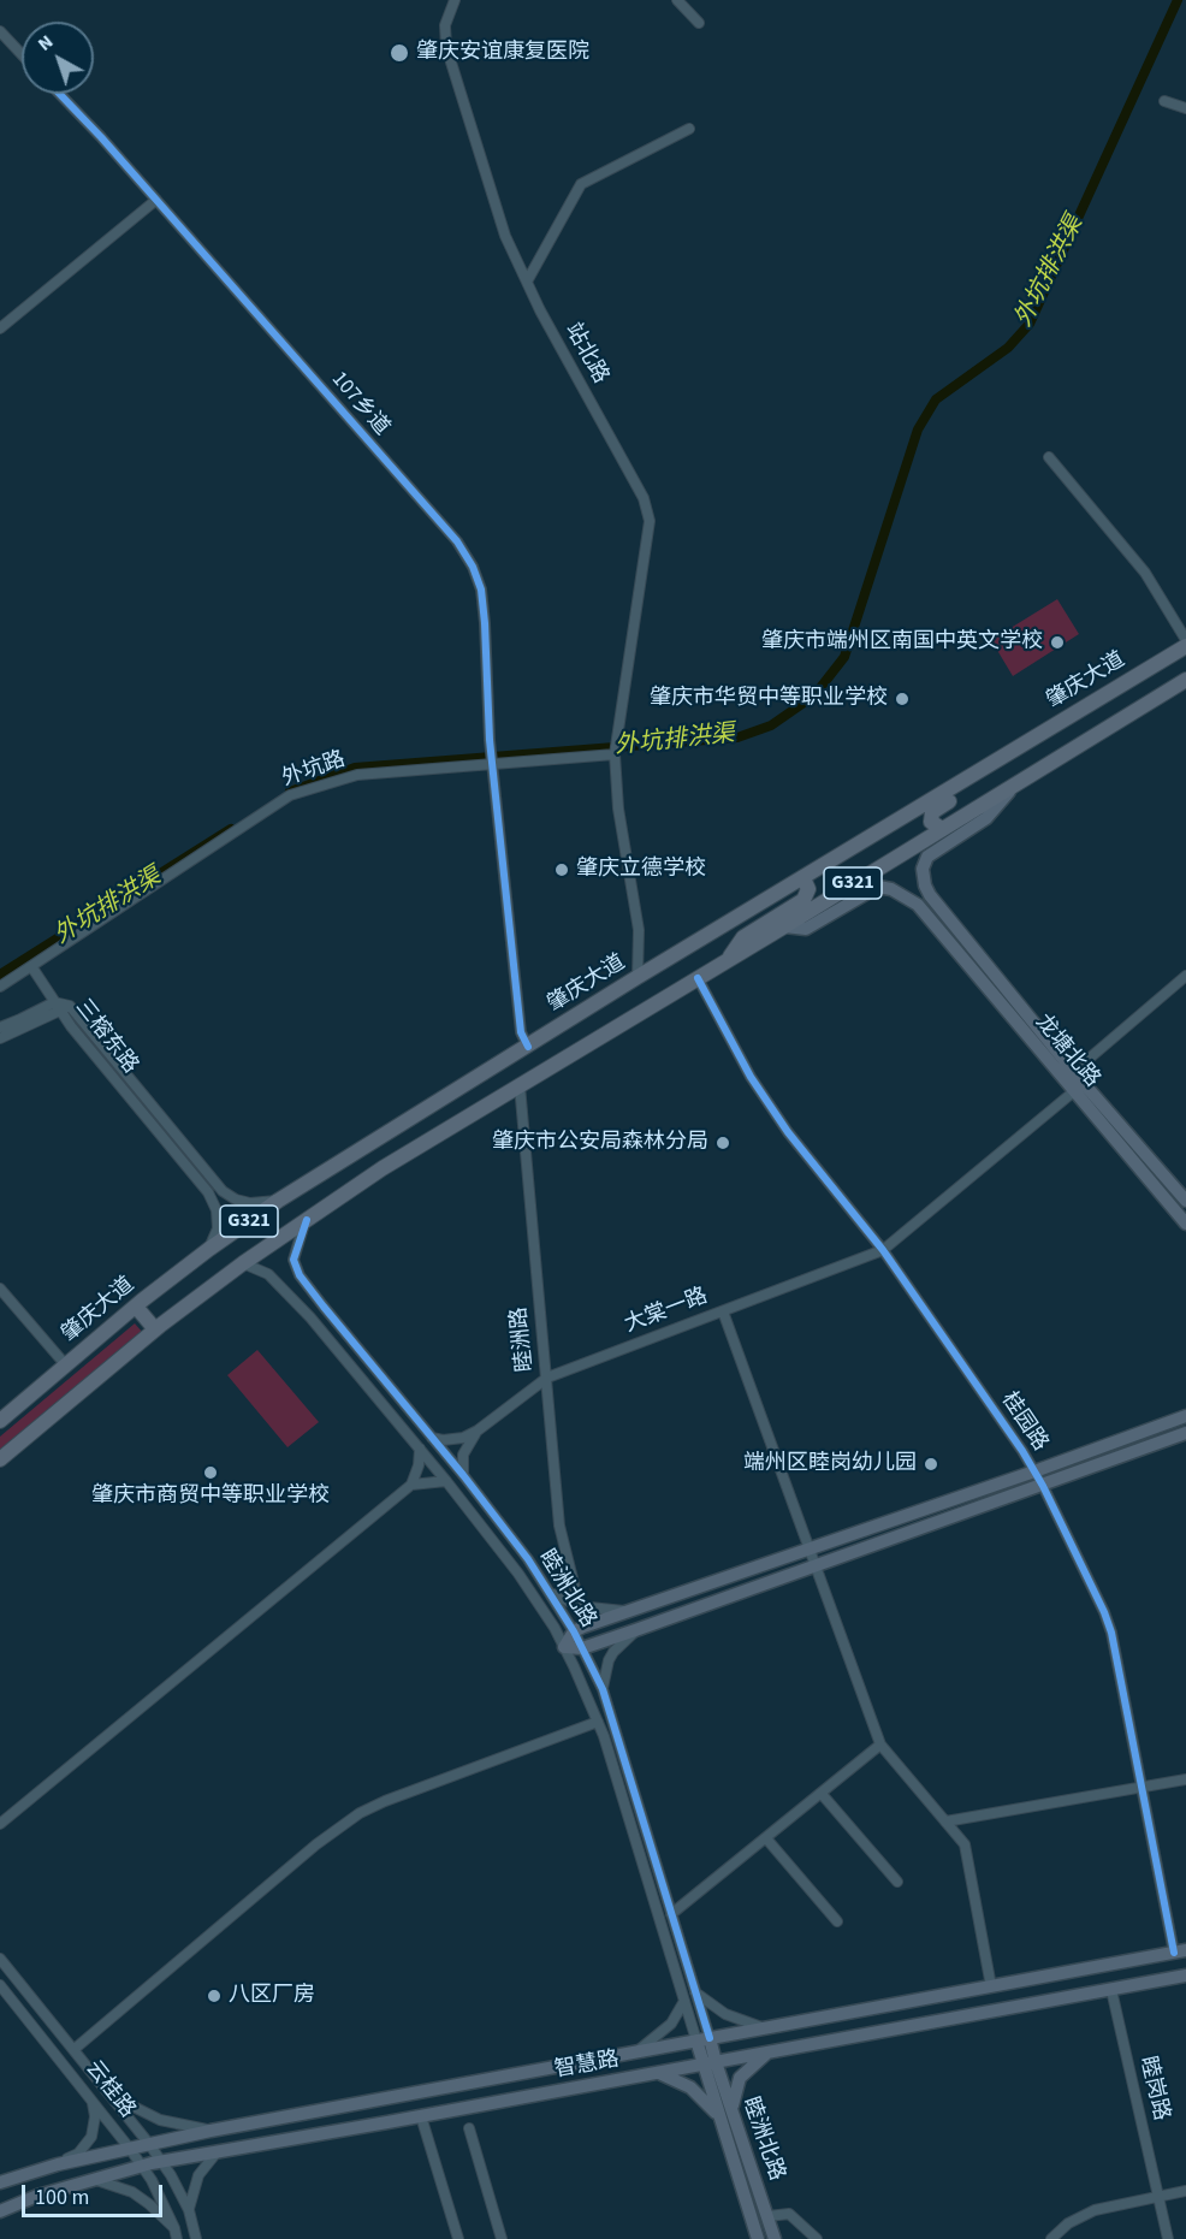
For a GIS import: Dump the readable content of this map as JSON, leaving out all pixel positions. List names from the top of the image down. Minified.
{"streets":{"highway":["肇庆大道","G321"],"main road":["龙塘北路","桂园路","睦洲北路","智慧路"],"street":["站北路","107乡道","外坑路","三榕东路","大棠一路","睦洲路","睦岗路","云桂路"]},"crossings":[["站北路","外坑路"],["107乡道","肇庆大道"],["107乡道","外坑路"],["肇庆大道","三榕东路"],["G321","龙塘北路"],["G321","睦洲路"],["G321","桂园路"],["G321","睦洲北路"],["龙塘北路","大棠一路"],["大棠一路","睦洲路"],["大棠一路","桂园路"],["桂园路","睦洲北路"],["桂园路","智慧路"],["睦洲北路","智慧路"],["智慧路","睦岗路"],["智慧路","云桂路"]],"water":["外坑排洪渠"],"places":["肇庆安谊康复医院","肇庆市端州区南国中英文学校","肇庆市华贸中等职业学校","肇庆立德学校","肇庆市公安局森林分局","端州区睦岗幼儿园","肇庆市商贸中等职业学校","八区厂房"],"scale_bar":"100 m","north":"top left"}
